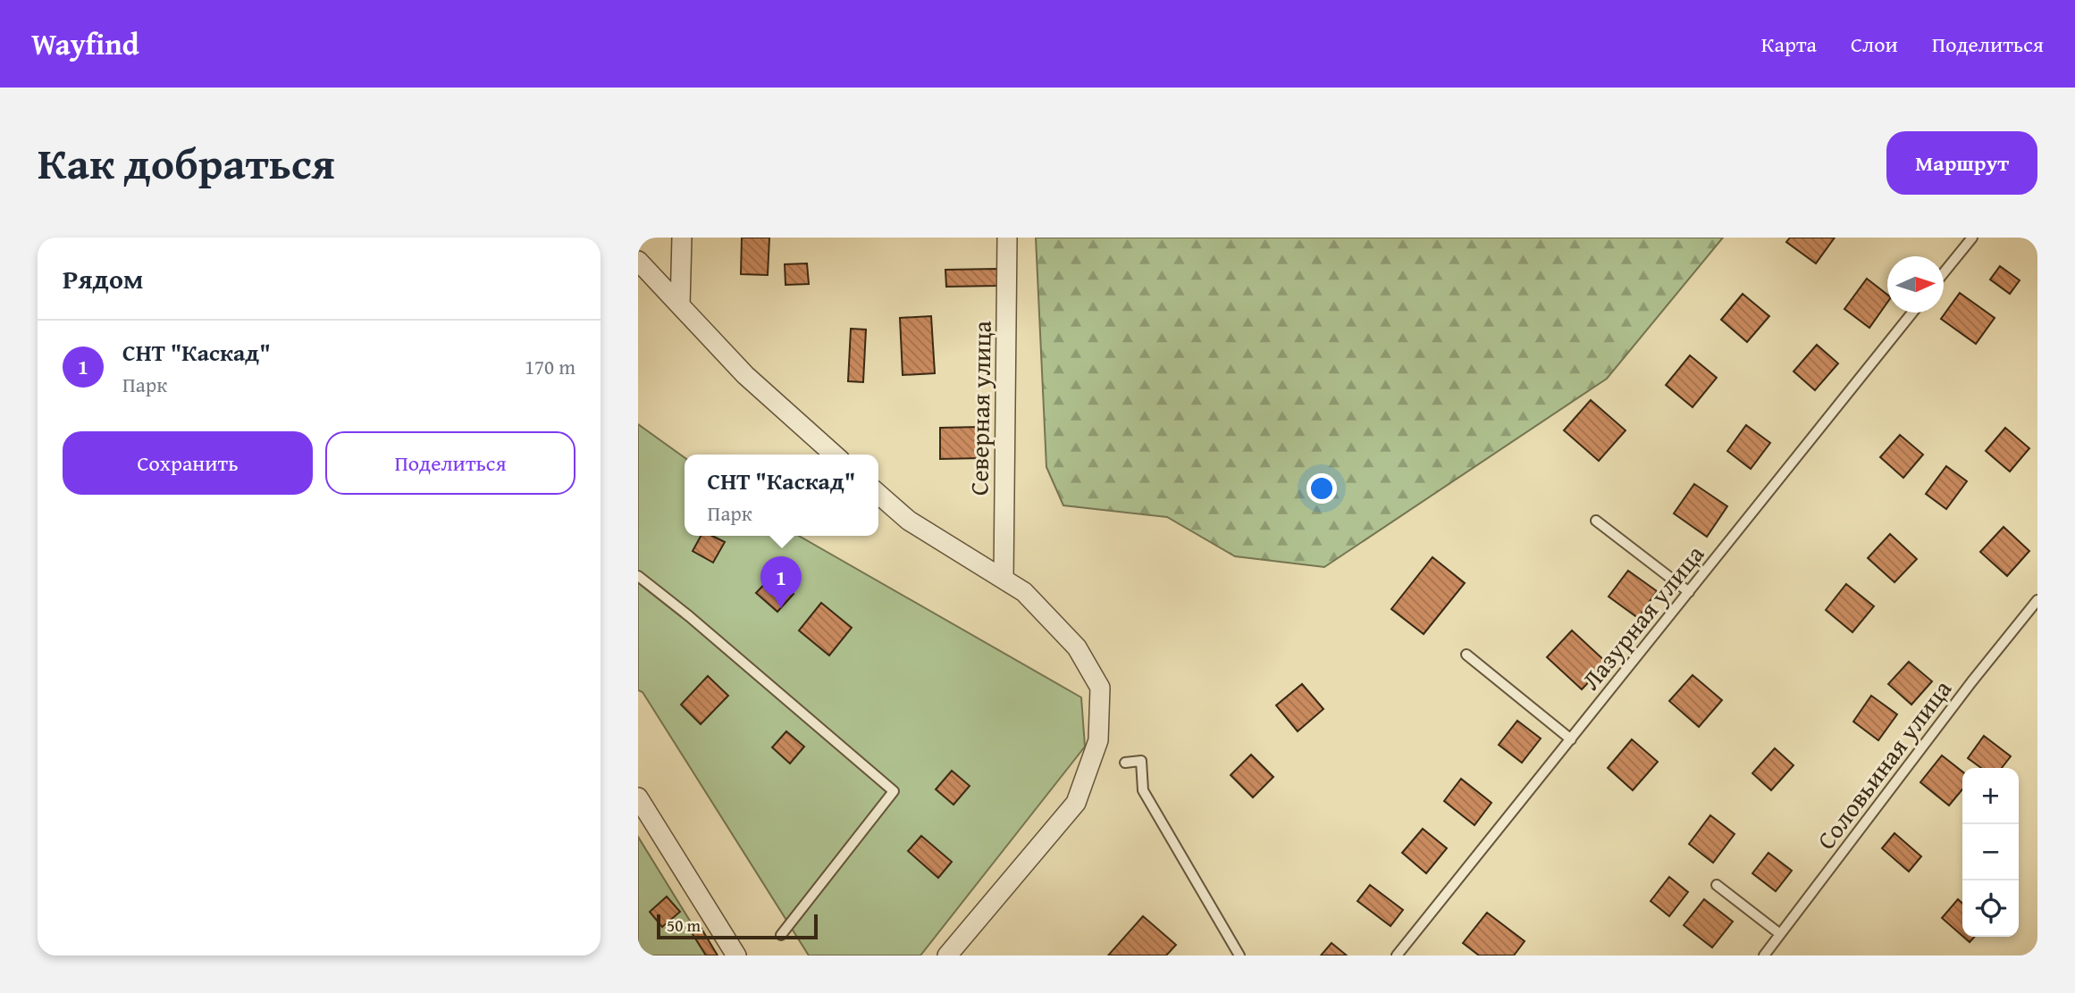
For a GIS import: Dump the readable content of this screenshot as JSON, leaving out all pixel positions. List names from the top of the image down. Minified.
{"streets":{"street":["Северная улица"],"lane":["Лазурная улица","Соловьиная улица"]},"scale_bar":"50 m","north":"right","page":{"header":"Wayfind","nav":["Карта","Слои","Поделиться"],"title":"Как добраться","buttons":["Маршрут",["Сохранить","Поделиться"]],"heading":"Рядом","list":[{"mark":"1","name":"СНТ \"Каскад\"","note":"Парк","value":"170 m"}],"popup":["СНТ \"Каскад\"","Парк"],"pins":"1","map_buttons":["+","−"],"scale":"50 m"}}
